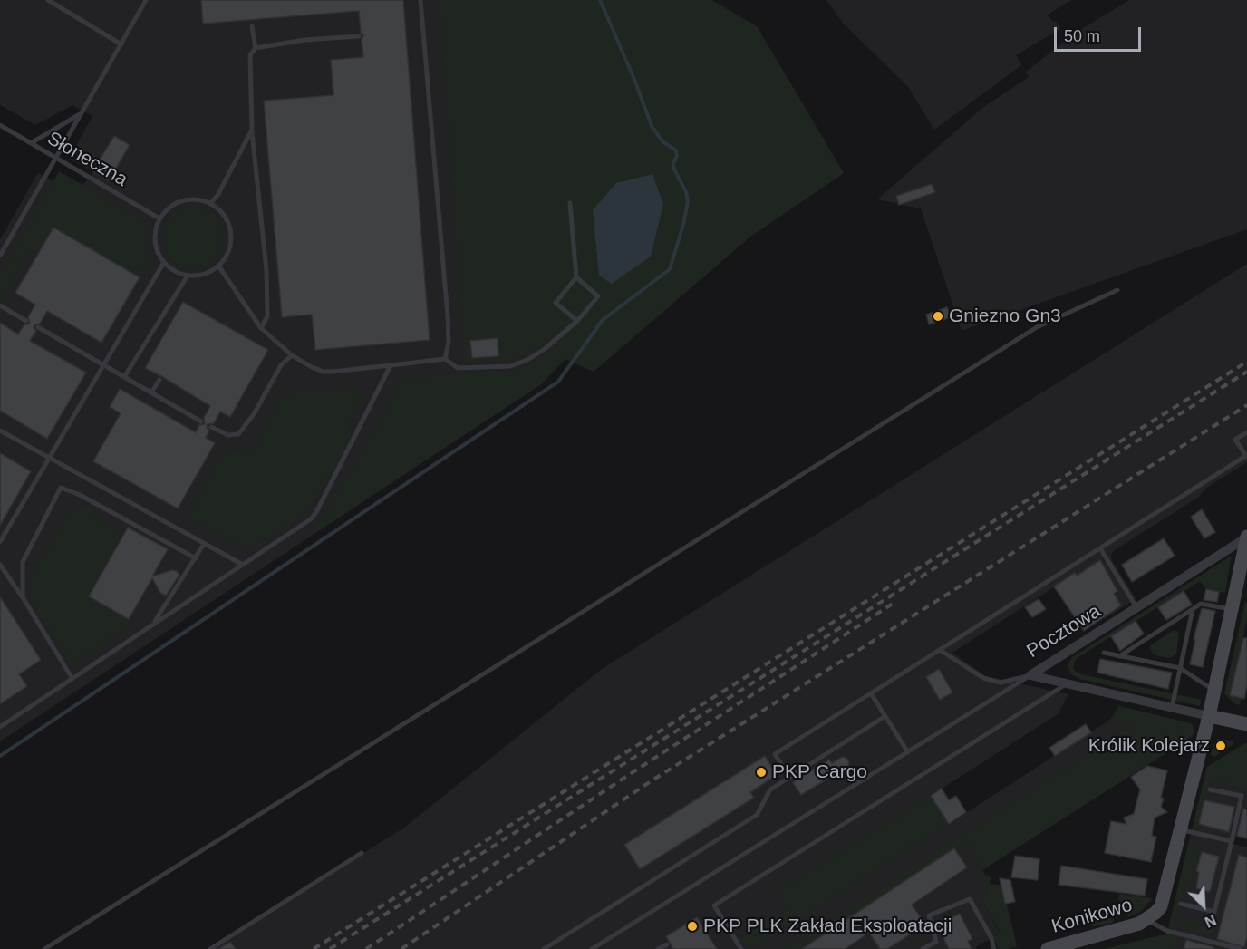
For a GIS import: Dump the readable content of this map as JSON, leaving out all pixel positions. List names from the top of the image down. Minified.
{"streets":{"street":["Pocztowa","Konikowo"],"lane":["Słoneczna"]},"crossings":[["Pocztowa","Konikowo"]],"places":["Gniezno Gn3","Królik Kolejarz","PKP Cargo","PKP PLK Zakład Eksploatacji"],"scale_bar":"50 m","north":"bottom right"}
